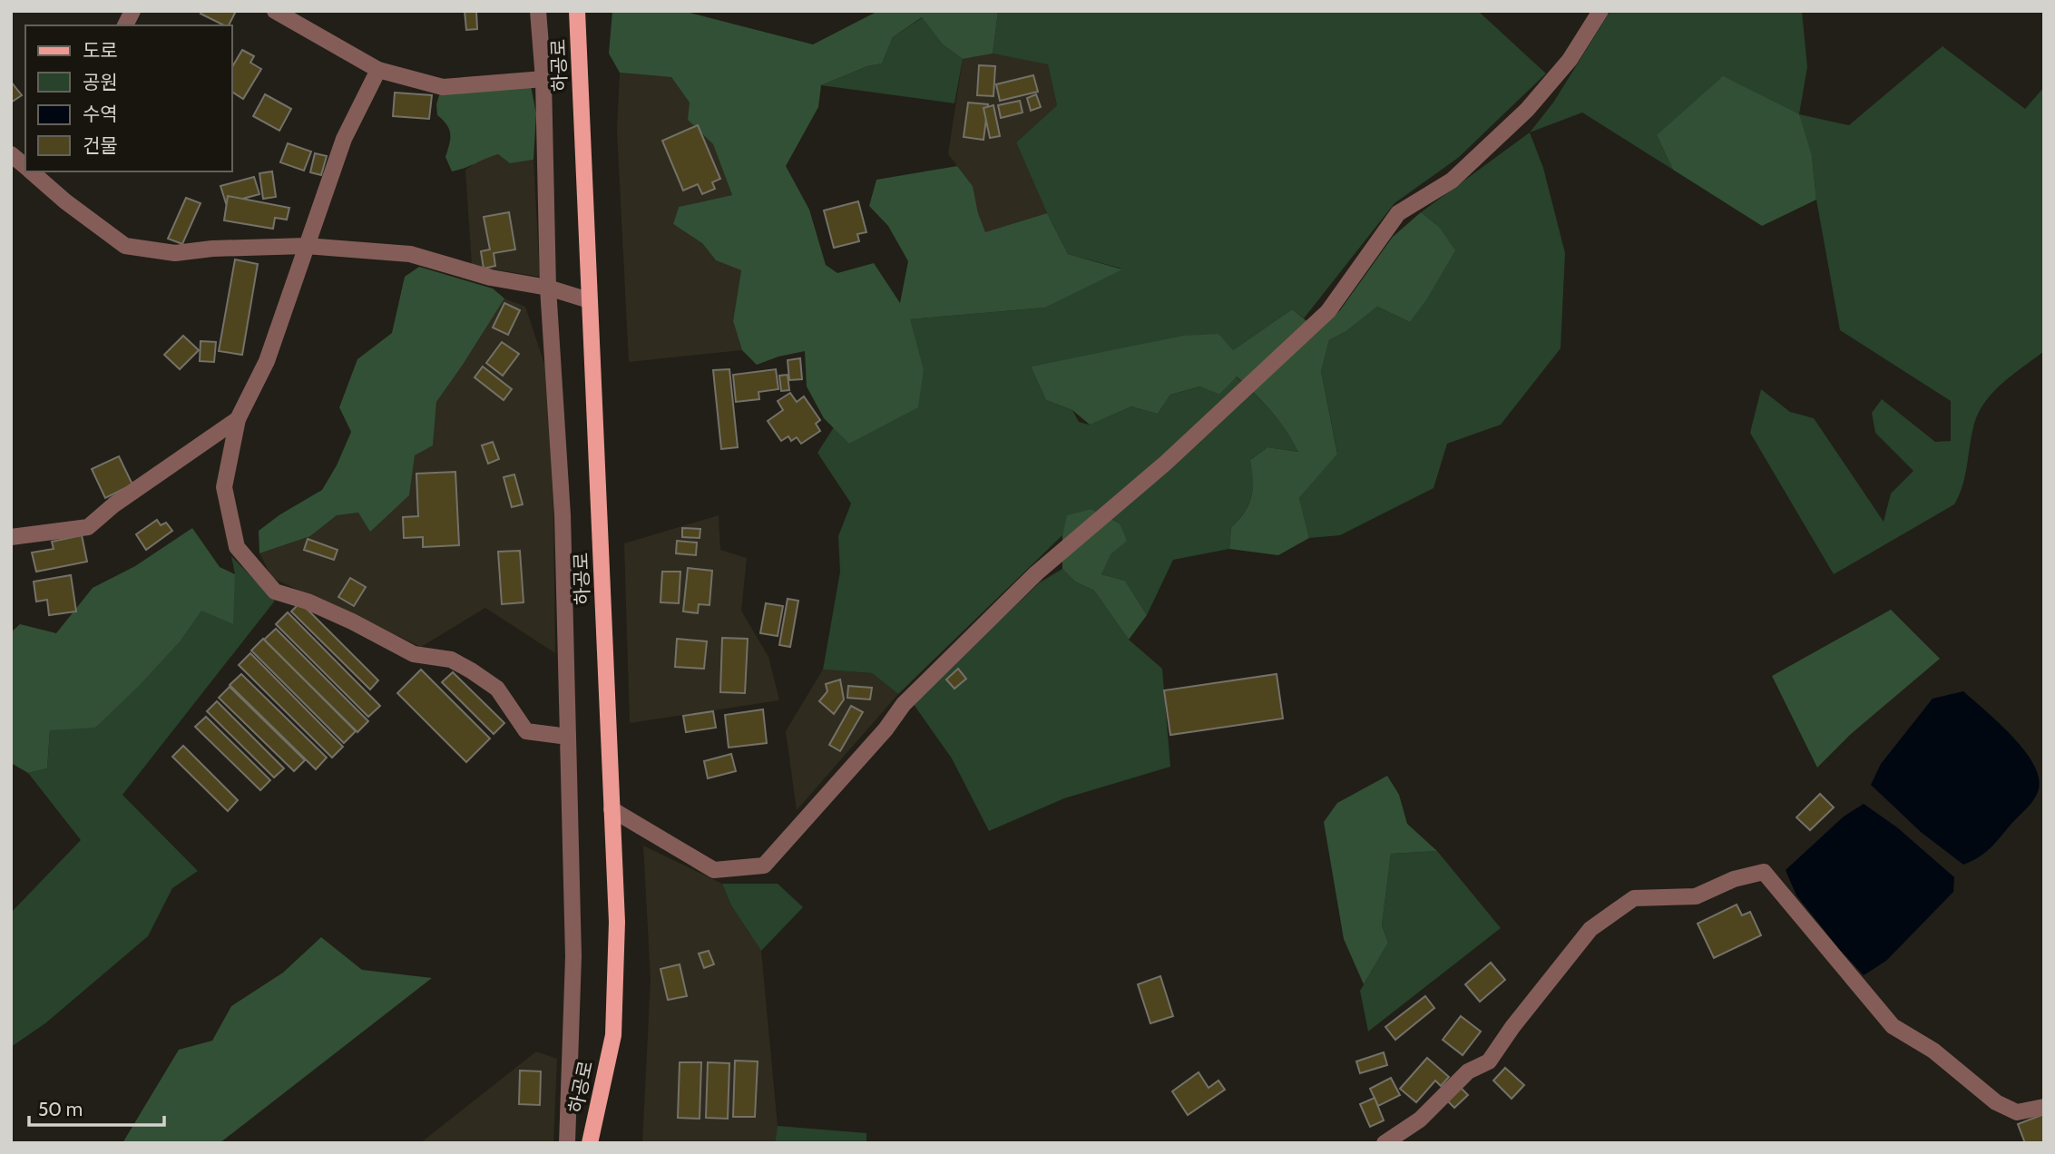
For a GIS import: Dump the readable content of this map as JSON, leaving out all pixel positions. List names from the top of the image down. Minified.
{"streets":{"main road":["하공로"]},"legend":["도로","공원","수역","건물"],"scale_bar":"50 m"}
